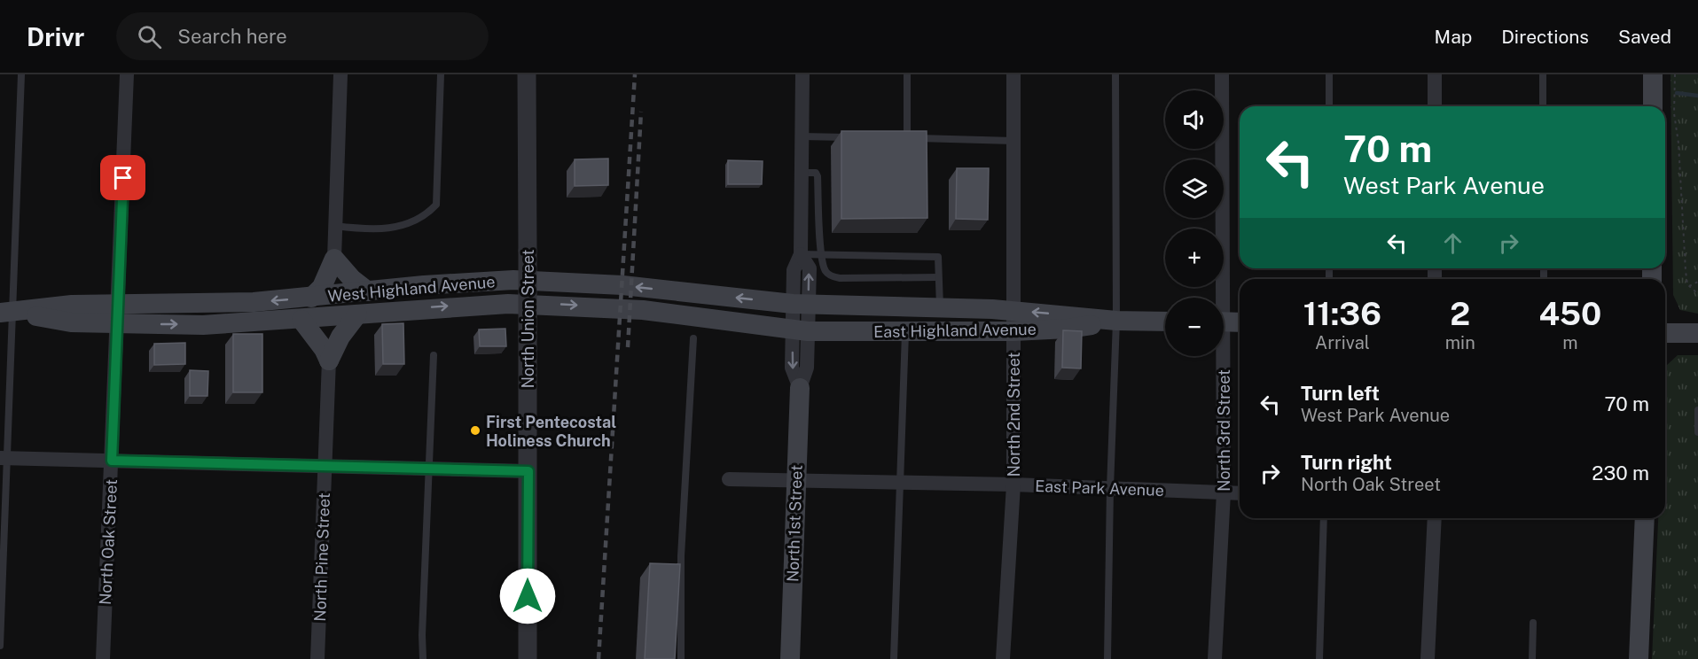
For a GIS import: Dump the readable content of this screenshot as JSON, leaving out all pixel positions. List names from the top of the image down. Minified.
{"streets":{"main road":["West Highland Avenue","East Highland Avenue","North 1st Street"],"street":["North Union Street","North 2nd Street","North 3rd Street","East Park Avenue","North Oak Street","North Pine Street"]},"crossings":[["West Highland Avenue","East Highland Avenue"],["West Highland Avenue","North 1st Street"],["West Highland Avenue","North Oak Street"],["East Highland Avenue","North 2nd Street"],["East Highland Avenue","North 1st Street"],["North 2nd Street","East Park Avenue"],["North 3rd Street","East Park Avenue"],["East Park Avenue","North 1st Street"]],"places":["First Pentecostal Holiness Church"],"page":{"header":"Drivr","search":"Search here","nav":["Map","Directions","Saved"],"map_buttons":["+","−"],"turn":["70 m","West Park Avenue"],"eta":["11:36","Arrival","2","min","450","m"],"list":[{"name":"Turn left","note":"West Park Avenue","value":"70 m"},{"name":"Turn right","note":"North Oak Street","value":"230 m"}]}}
